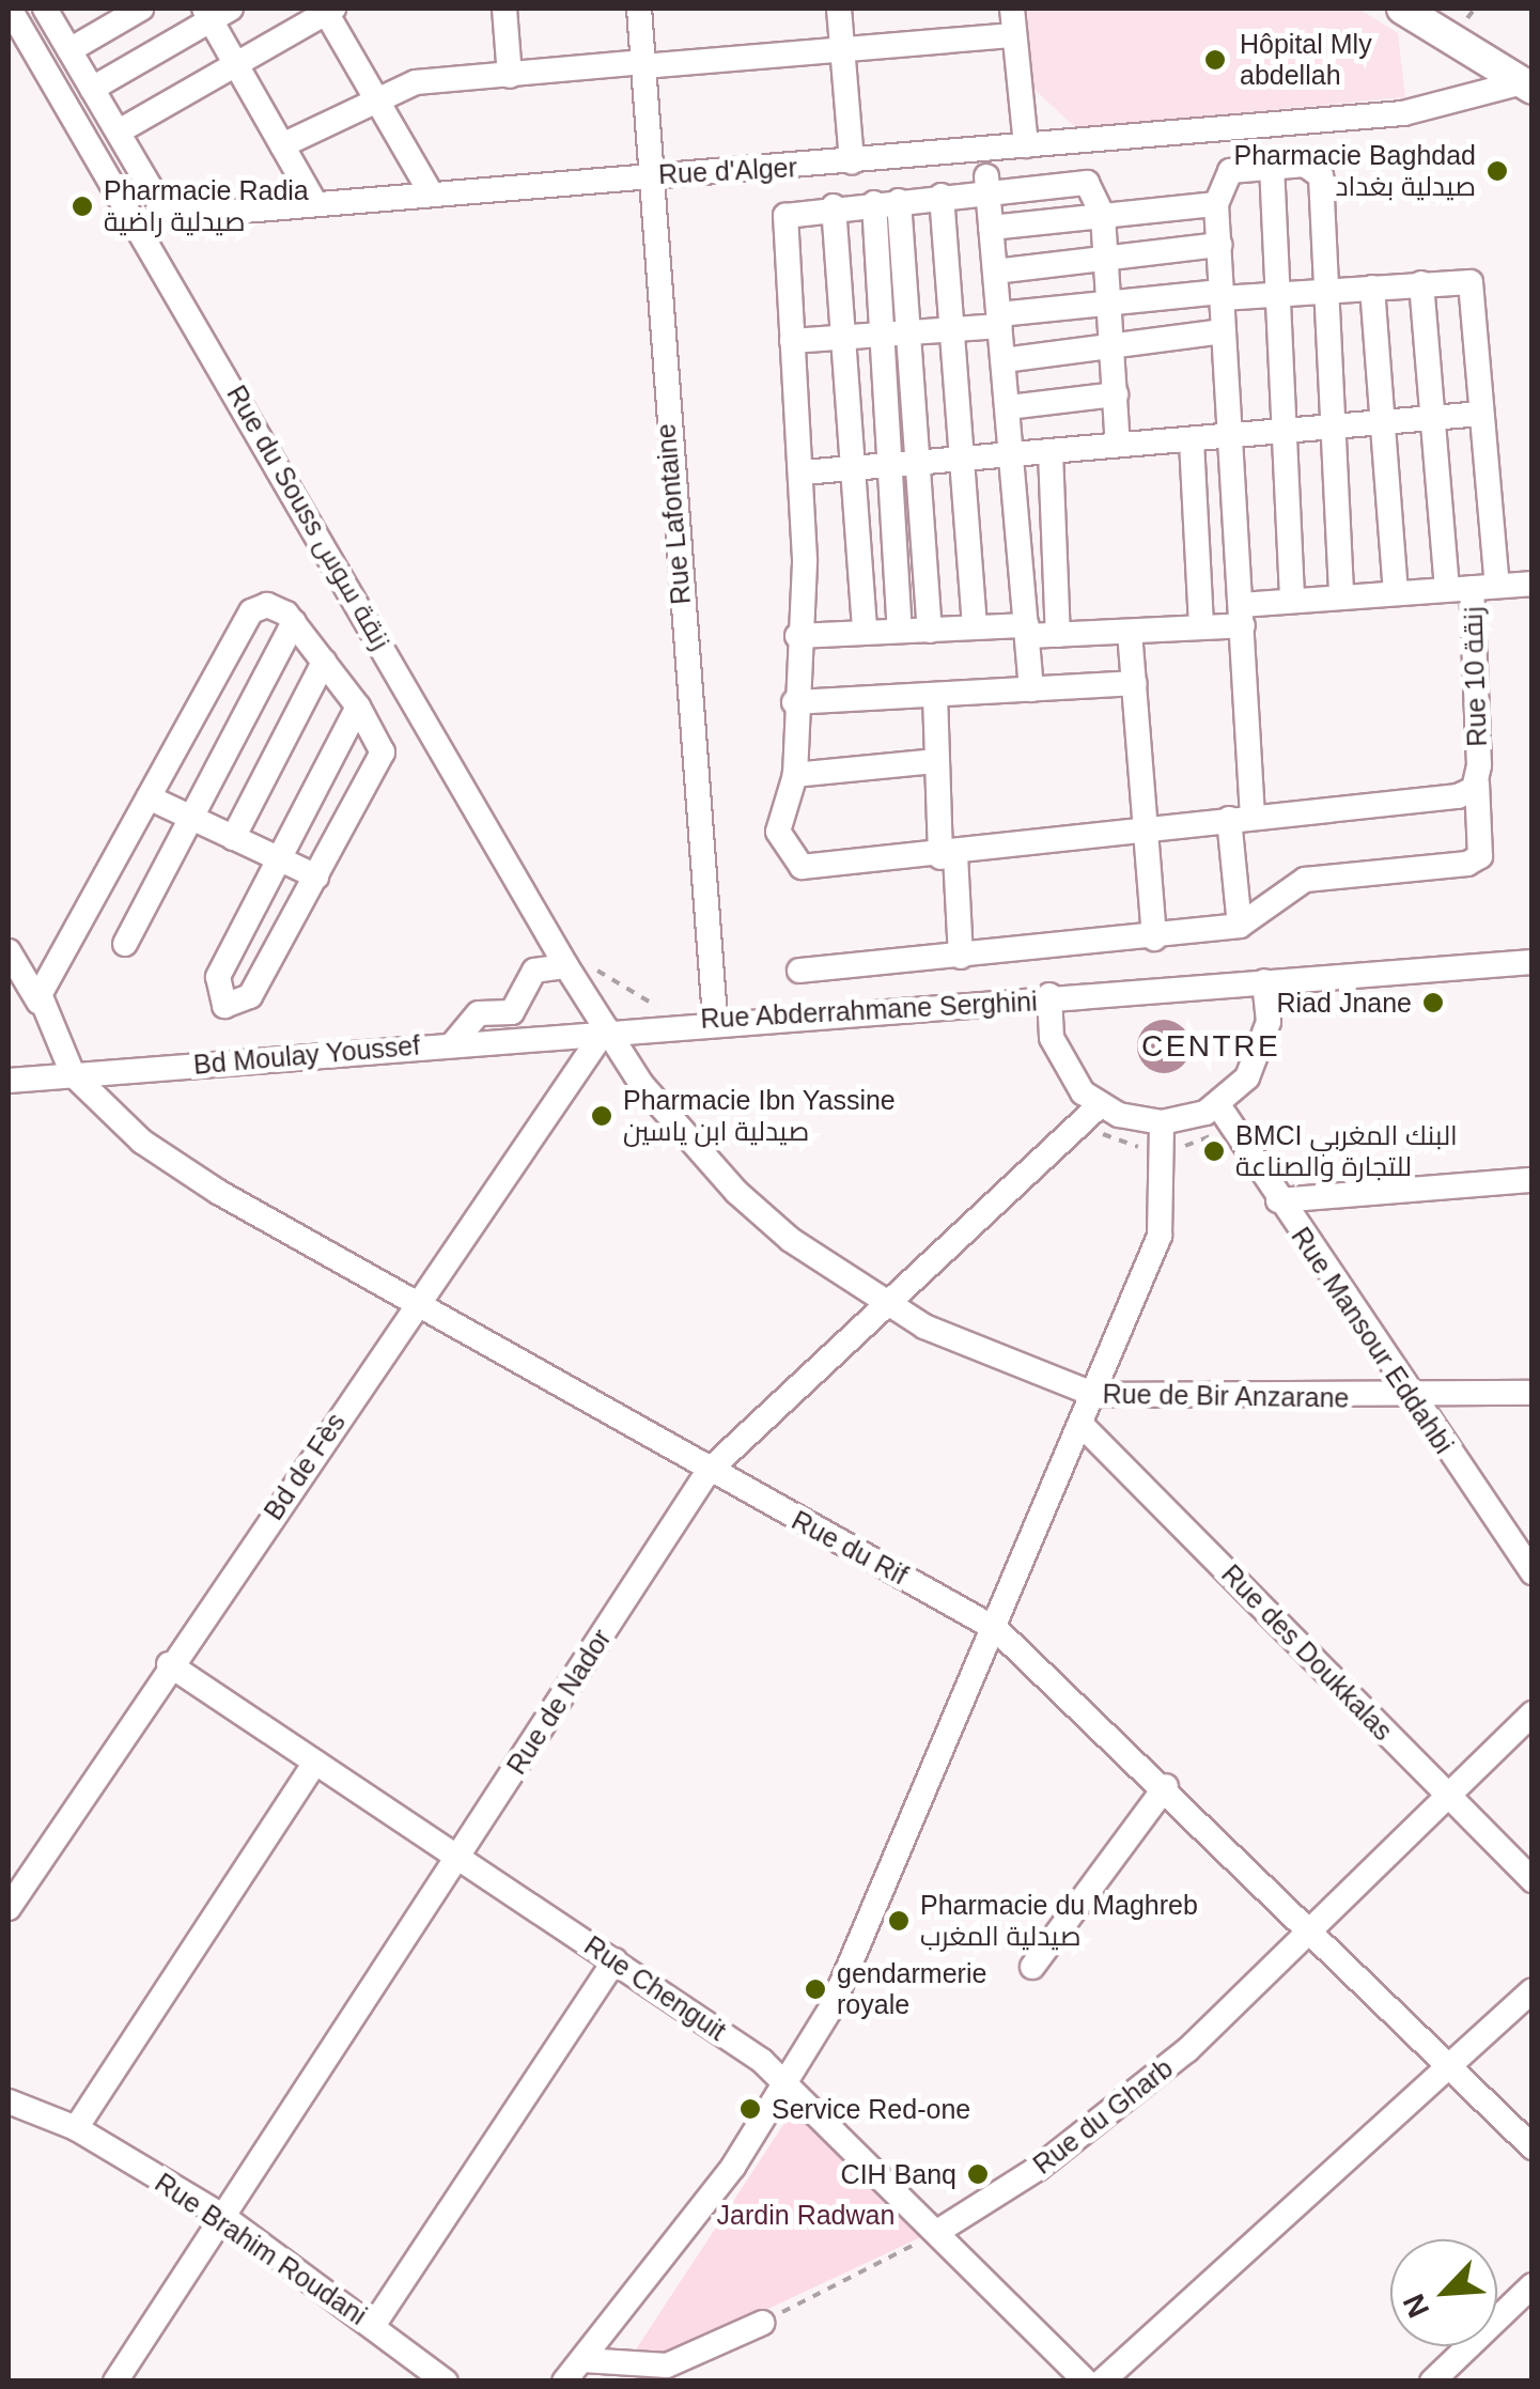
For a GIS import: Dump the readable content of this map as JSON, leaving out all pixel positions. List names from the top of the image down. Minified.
{"streets":{"street":["Rue d'Alger","Rue Lafontaine","Rue du Souss زنقة سوس","Rue 10 زنقة","Rue Abderrahmane Serghini","Bd Moulay Youssef","Rue Mansour Eddahbi","Rue de Bir Anzarane","Bd de Fès","Rue du Rif","Rue des Doukkalas","Rue de Nador","Rue Chenguit","Rue du Gharb","Rue Brahim Roudani"]},"crossings":[["Rue d'Alger","Rue Lafontaine"],["Rue Lafontaine","Rue Abderrahmane Serghini"],["Rue du Souss زنقة سوس","Rue Abderrahmane Serghini"],["Rue du Souss زنقة سوس","Bd Moulay Youssef"],["Rue du Souss زنقة سوس","Rue de Bir Anzarane"],["Rue du Souss زنقة سوس","Bd de Fès"],["Rue Abderrahmane Serghini","Bd Moulay Youssef"],["Rue Abderrahmane Serghini","Rue de Bir Anzarane"],["Rue Abderrahmane Serghini","Bd de Fès"],["Rue Abderrahmane Serghini","Rue de Nador"],["Bd Moulay Youssef","Rue de Bir Anzarane"],["Bd Moulay Youssef","Bd de Fès"],["Bd Moulay Youssef","Rue du Rif"],["Rue Mansour Eddahbi","Rue de Bir Anzarane"],["Rue de Bir Anzarane","Bd de Fès"],["Rue de Bir Anzarane","Rue de Nador"],["Bd de Fès","Rue du Rif"],["Bd de Fès","Rue Chenguit"],["Rue du Rif","Rue de Nador"],["Rue du Rif","Rue du Gharb"],["Rue des Doukkalas","Rue du Gharb"],["Rue de Nador","Rue Chenguit"],["Rue de Nador","Rue Brahim Roudani"],["Rue Chenguit","Rue du Gharb"]],"districts":["CENTRE"],"parks":["Jardin Radwan"],"places":["Hôpital Mly abdellah","Pharmacie Baghdad صيدلية بغداد","Pharmacie Radia صيدلية راضية","Riad Jnane","Pharmacie Ibn Yassine صيدلية ابن ياسين","BMCI البنك المغربي للتجارة والصناعة","Pharmacie du Maghreb صيدلية المغرب","gendarmerie royale","Service Red-one","CIH Banq"],"north":"bottom left"}
